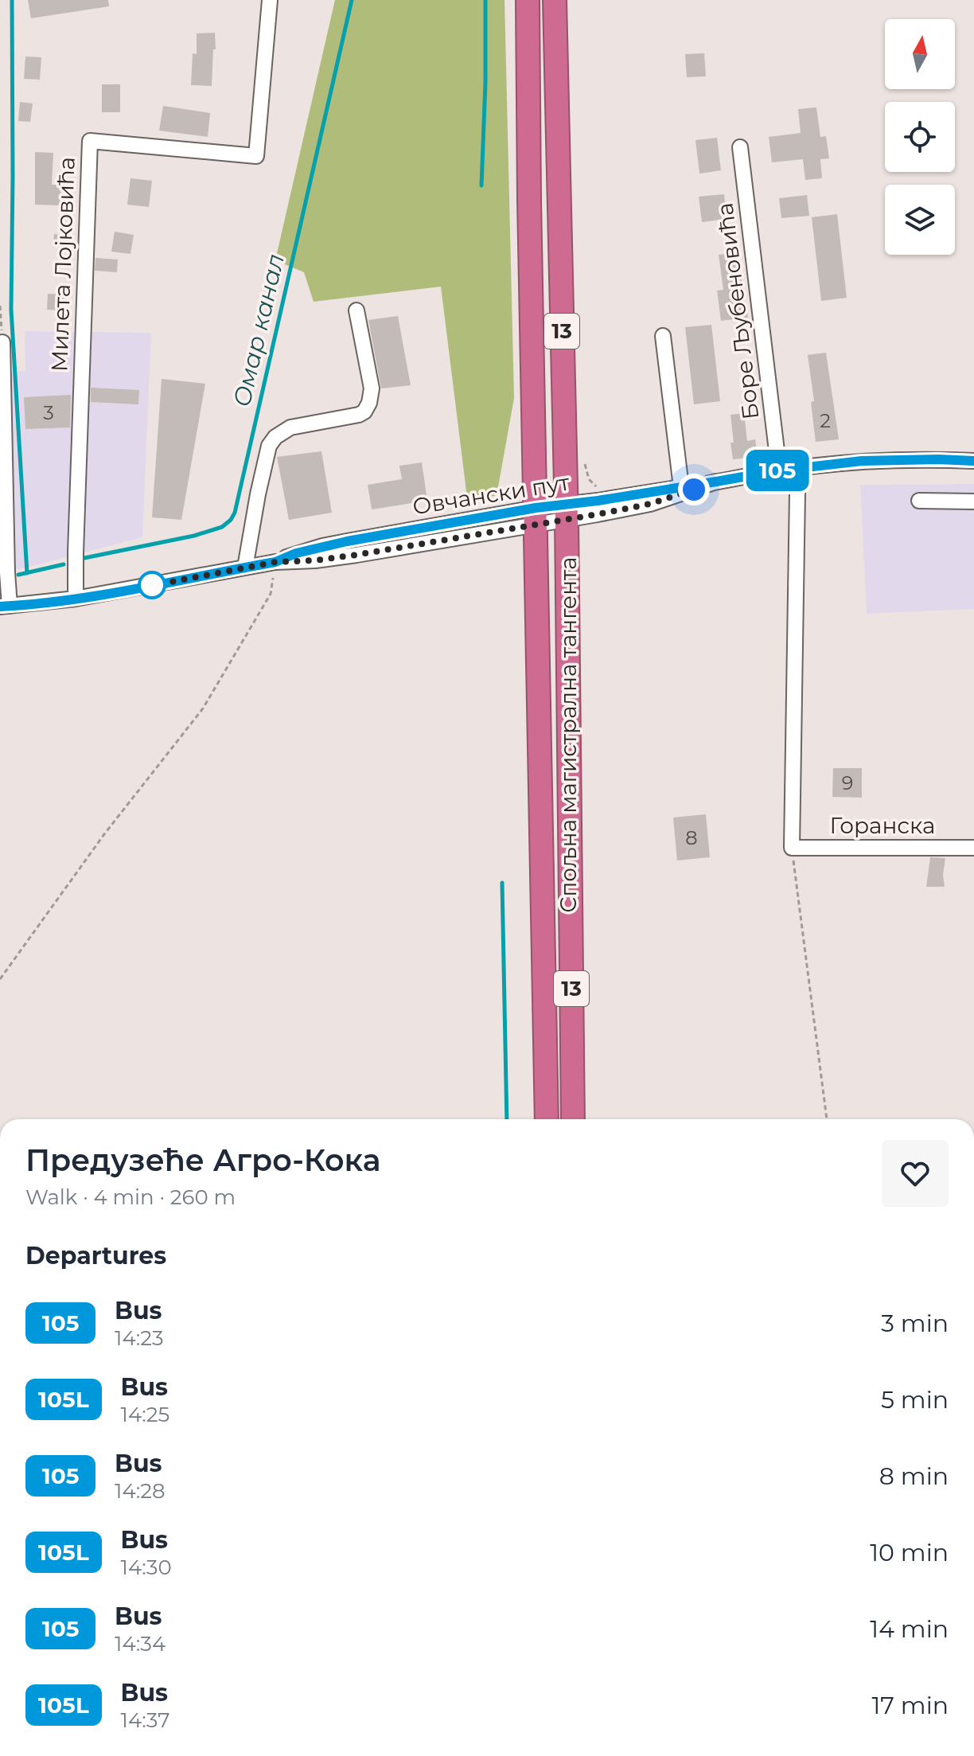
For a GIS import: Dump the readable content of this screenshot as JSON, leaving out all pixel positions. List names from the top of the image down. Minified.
{"streets":{"highway":["13","Спољна магистрална тангента"],"street":["Милета Лојковића","Боре Љубеновића","Овчански пут","Горанска"]},"crossings":[["Милета Лојковића","Овчански пут"],["Боре Љубеновића","Овчански пут"],["Боре Љубеновића","Горанска"],["Овчански пут","Спољна магистрална тангента"]],"water":["Омар канал"],"lines":["bus line 105"],"house_numbers":["3","2","9","8"],"north":"top","page":{"on_map":"105","heading":[["Предузеће Агро-Кока","Walk · 4 min · 260 m"],"Departures"],"list":[{"mark":"105","name":"Bus","note":"14:23","value":"3 min"},{"mark":"105L","name":"Bus","note":"14:25","value":"5 min"},{"mark":"105","name":"Bus","note":"14:28","value":"8 min"},{"mark":"105L","name":"Bus","note":"14:30","value":"10 min"},{"mark":"105","name":"Bus","note":"14:34","value":"14 min"},{"mark":"105L","name":"Bus","note":"14:37","value":"17 min"}]}}
